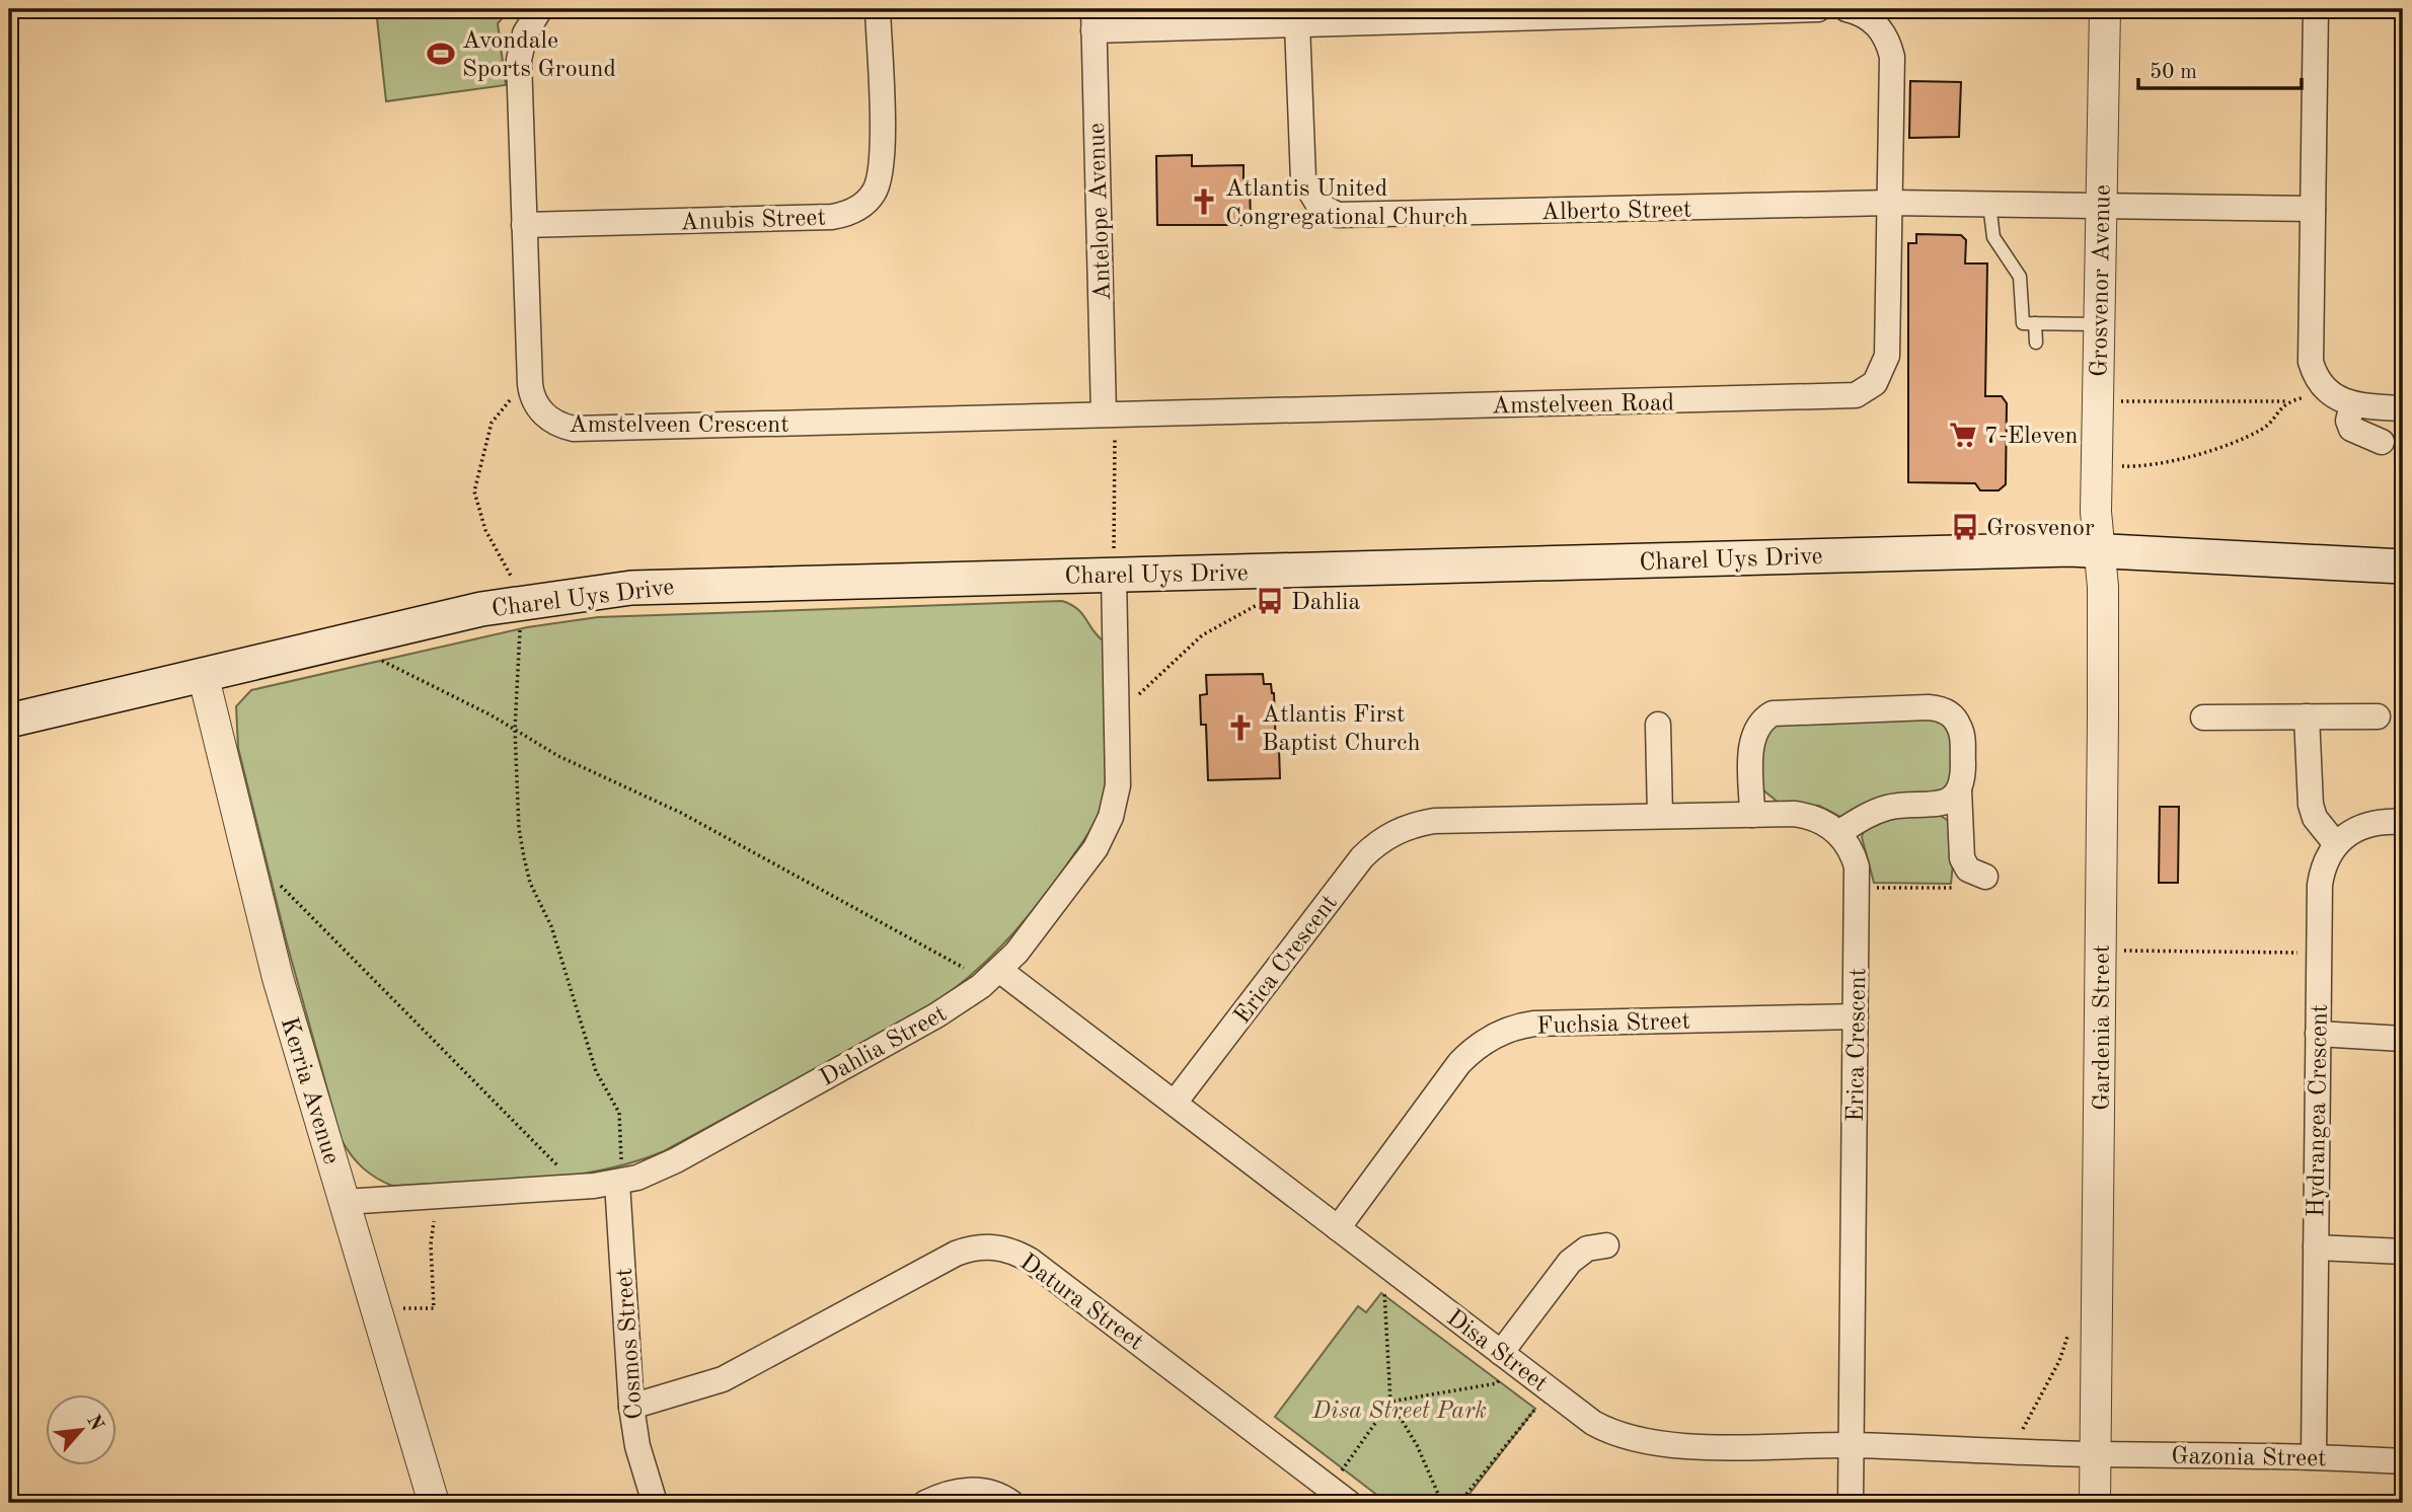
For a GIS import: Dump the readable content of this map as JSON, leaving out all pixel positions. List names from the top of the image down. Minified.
{"streets":{"main road":["Charel Uys Drive"],"street":["Alberto Street","Antelope Avenue","Anubis Street","Grosvenor Avenue","Amstelveen Road","Amstelveen Crescent","Erica Crescent","Fuchsia Street","Gardenia Street","Dahlia Street","Kerria Avenue","Hydrangea Crescent","Datura Street","Cosmos Street","Disa Street","Gazonia Street"]},"crossings":[["Alberto Street","Grosvenor Avenue"],["Alberto Street","Amstelveen Road"],["Antelope Avenue","Amstelveen Road"],["Antelope Avenue","Amstelveen Crescent"],["Grosvenor Avenue","Charel Uys Drive"],["Grosvenor Avenue","Gardenia Street"],["Amstelveen Road","Amstelveen Crescent"],["Charel Uys Drive","Gardenia Street"],["Charel Uys Drive","Dahlia Street"],["Charel Uys Drive","Kerria Avenue"],["Erica Crescent","Fuchsia Street"],["Erica Crescent","Disa Street"],["Fuchsia Street","Disa Street"],["Gardenia Street","Disa Street"],["Gardenia Street","Gazonia Street"],["Dahlia Street","Kerria Avenue"],["Dahlia Street","Cosmos Street"],["Dahlia Street","Disa Street"],["Hydrangea Crescent","Gazonia Street"],["Datura Street","Cosmos Street"],["Disa Street","Gazonia Street"]],"parks":["Disa Street Park"],"places":{"sports":["Avondale Sports Ground"],"church":["Atlantis United Congregational Church","Atlantis First Baptist Church"],"supermarket":["7-Eleven"],"bus stop":["Grosvenor","Dahlia"]},"scale_bar":"50 m","north":"top right"}
